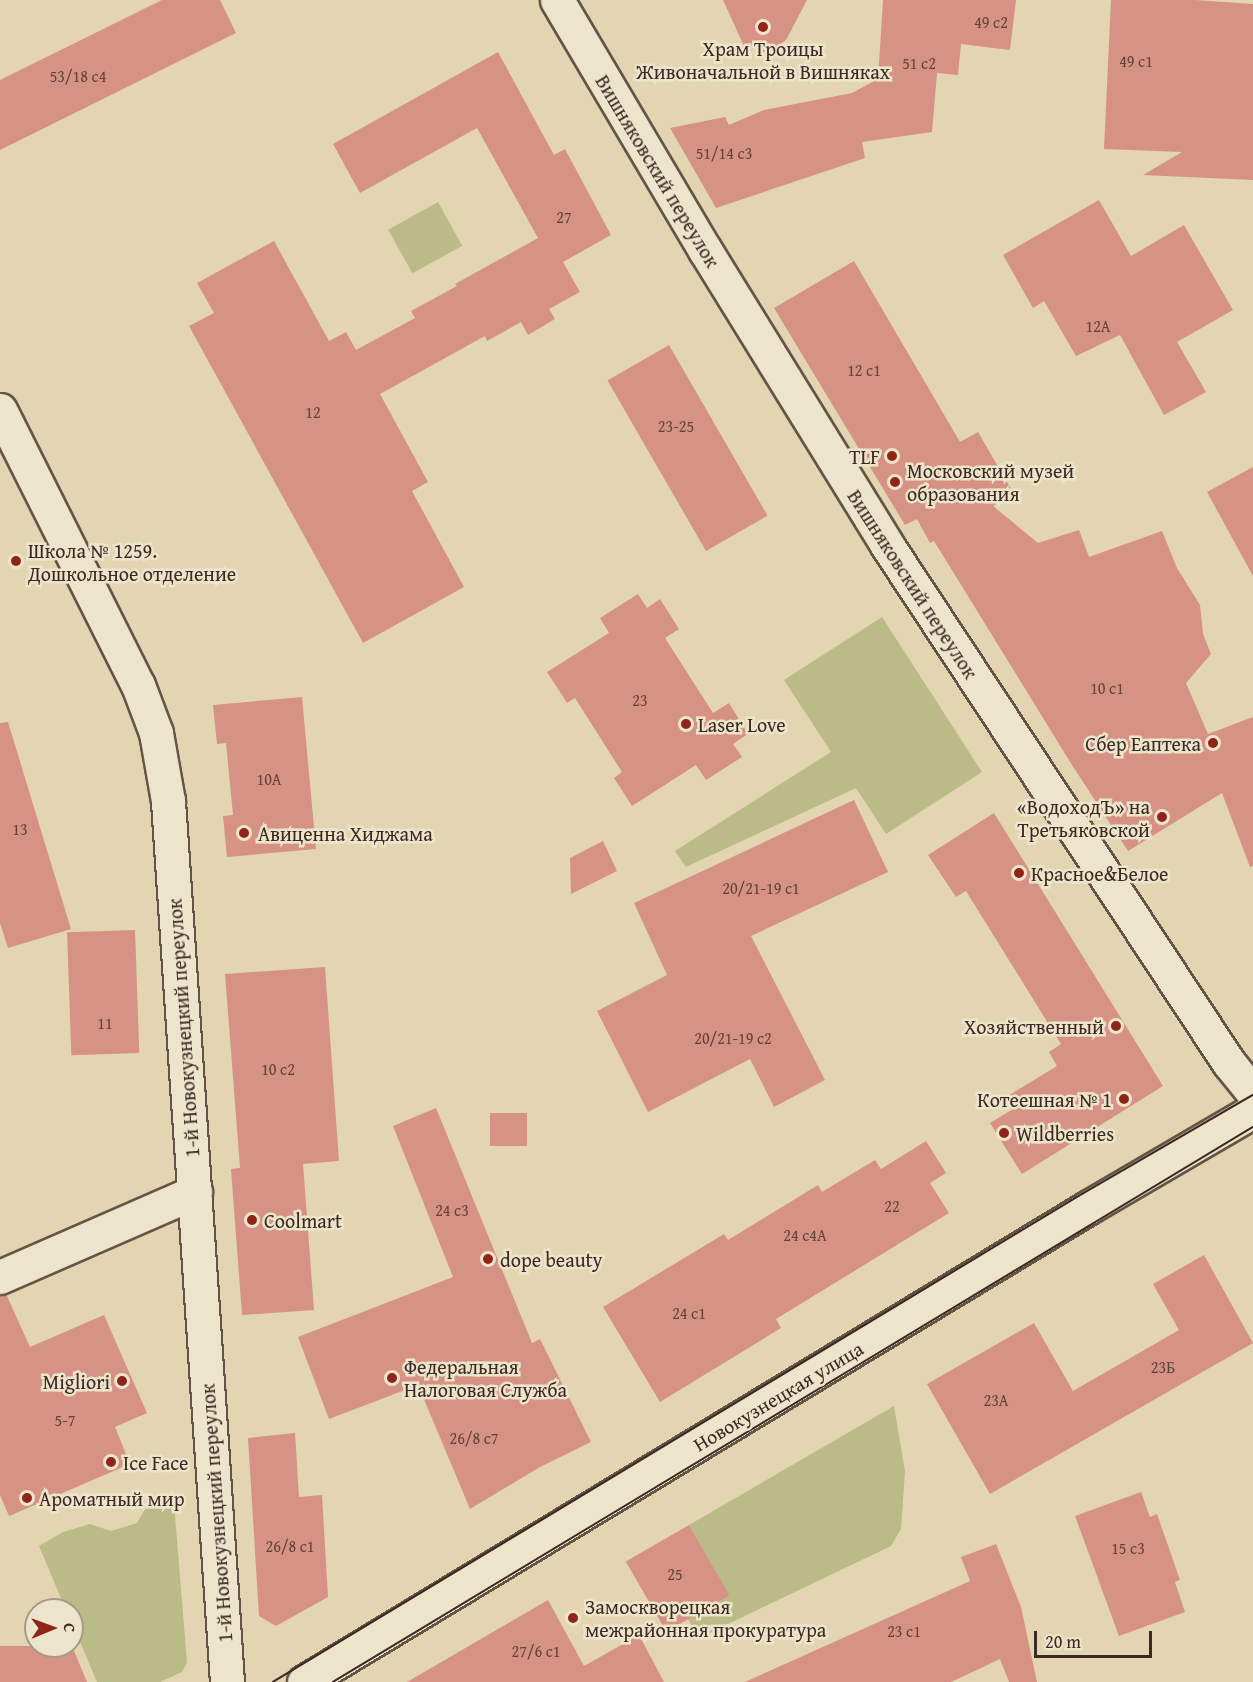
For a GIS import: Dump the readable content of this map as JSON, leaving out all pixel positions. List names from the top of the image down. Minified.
{"streets":{"street":["Вишняковский переулок","1-й Новокузнецкий переулок","Новокузнецкая улица"]},"places":["Храм Троицы Живоначальной в Вишняках","TLF","Московский музей образования","Школа № 1259. Дошкольное отделение","Laser Love","Сбер Еаптека","«ВодоходЪ» на Третьяковской","Авиценна Хиджама","Красное&Белое","Хозяйственный","Котеешная № 1","Wildberries","Coolmart","dope beauty","Федеральная Налоговая Служба","Migliori","Ice Face","Ароматный мир","Замоскворецкая межрайонная прокуратура"],"house_numbers":["49 c2","49 с1","51 с2","53/18 с4","51/14 с3","27","12А","12 с1","12","23-25","10 с1","23","10А","13","20/21-19 с1","11","20/21-19 с2","10 с2","22","24 с3","24 с4А","24 с1","23Б","23А","5-7","26/8 с7","26/8 с1","15 с3","25","23 с1","27/6 с1"],"scale_bar":"20 m","north":"right"}
